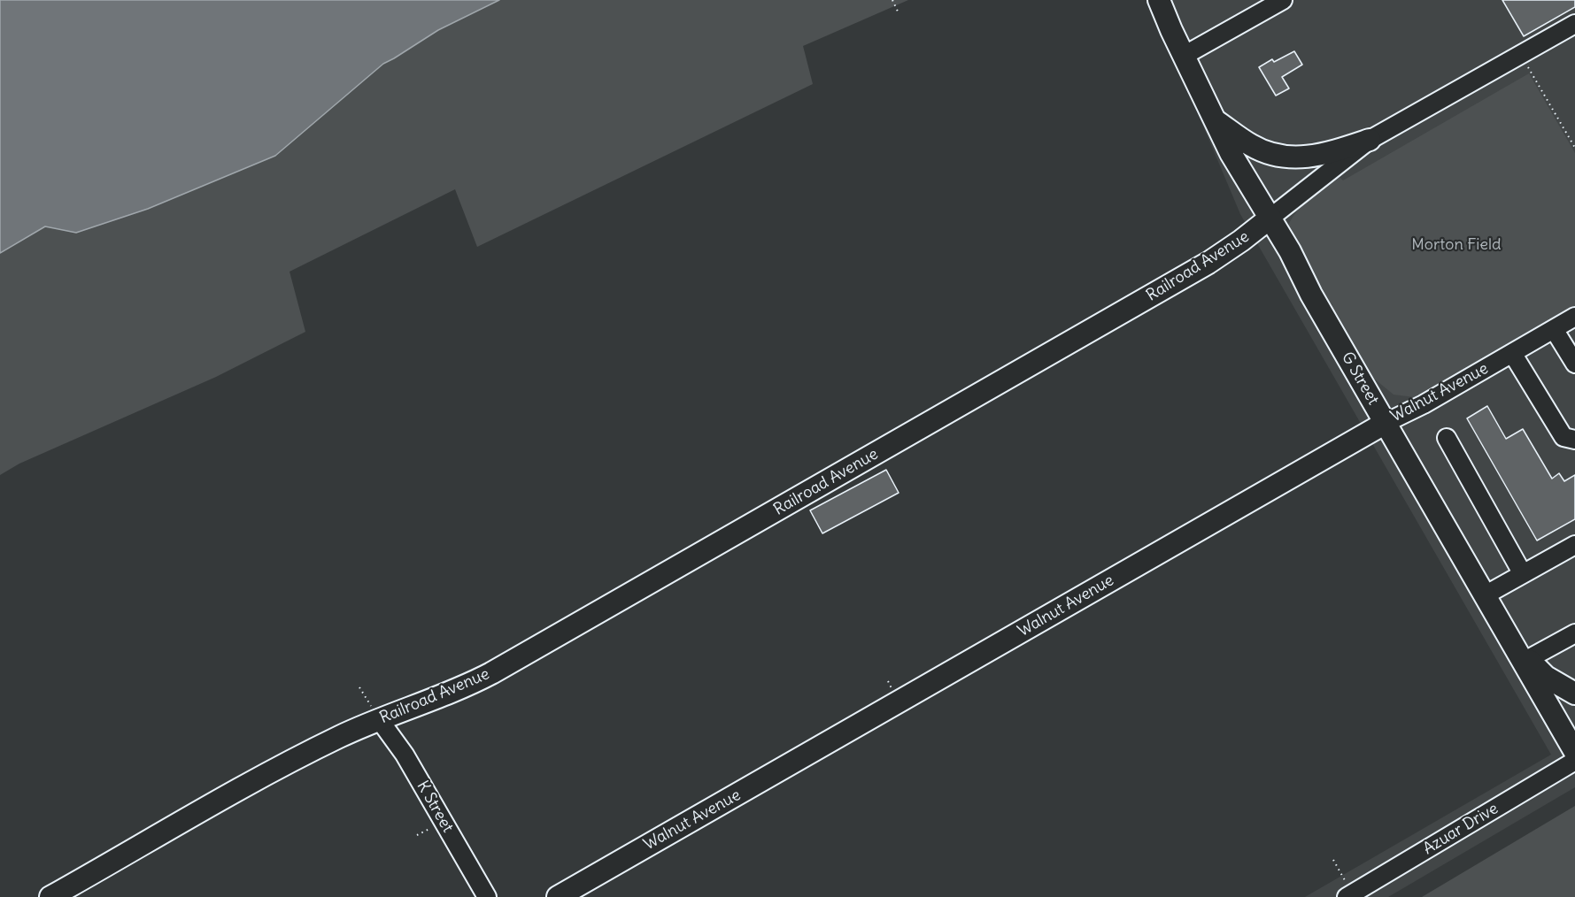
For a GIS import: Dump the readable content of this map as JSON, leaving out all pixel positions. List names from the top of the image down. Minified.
{"streets":{"main road":["Railroad Avenue","G Street","Walnut Avenue"],"street":["K Street","Azuar Drive"]},"crossings":[["Railroad Avenue","G Street"],["Railroad Avenue","K Street"],["G Street","Walnut Avenue"]],"parks":["Morton Field"]}
